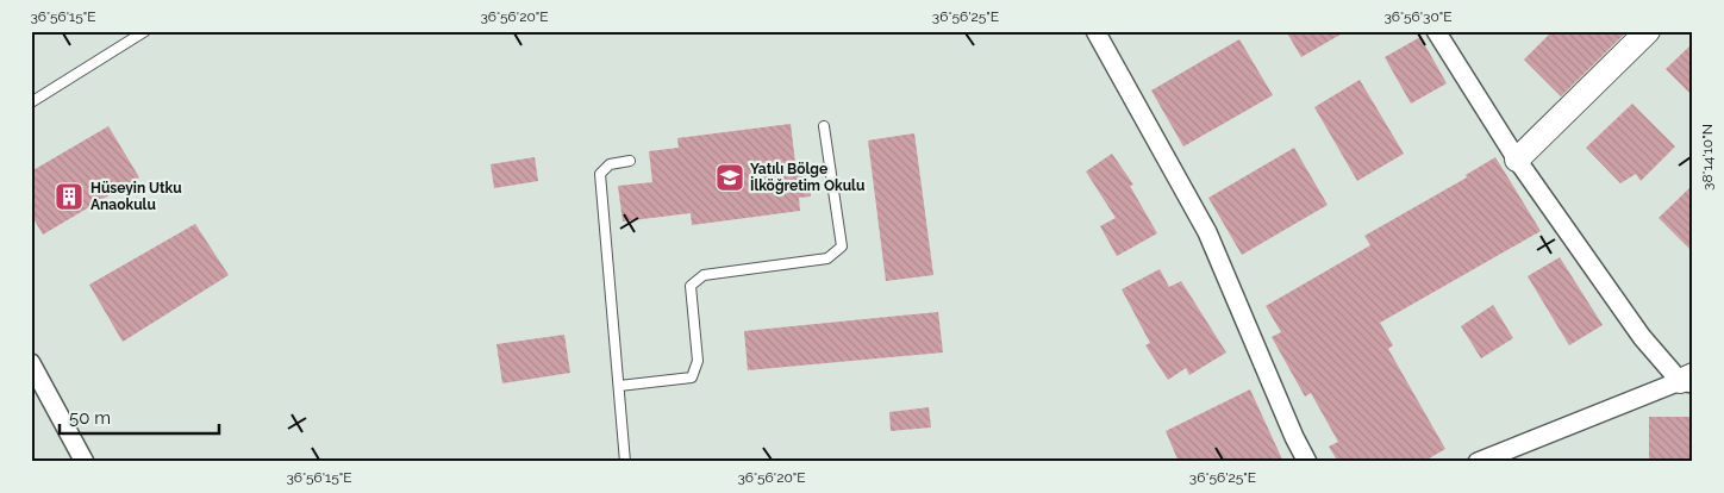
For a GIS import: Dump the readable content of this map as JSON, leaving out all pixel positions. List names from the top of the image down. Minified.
{"places":{"school or university":["Yatılı Bölge İlköğretim Okulu"],"building":["Hüseyin Utku Anaokulu"]},"scale_bar":"50 m","coordinates":["36°56'15\"E","36°56'20\"E","36°56'25\"E","36°56'30\"E","38°14'10\"N"]}
